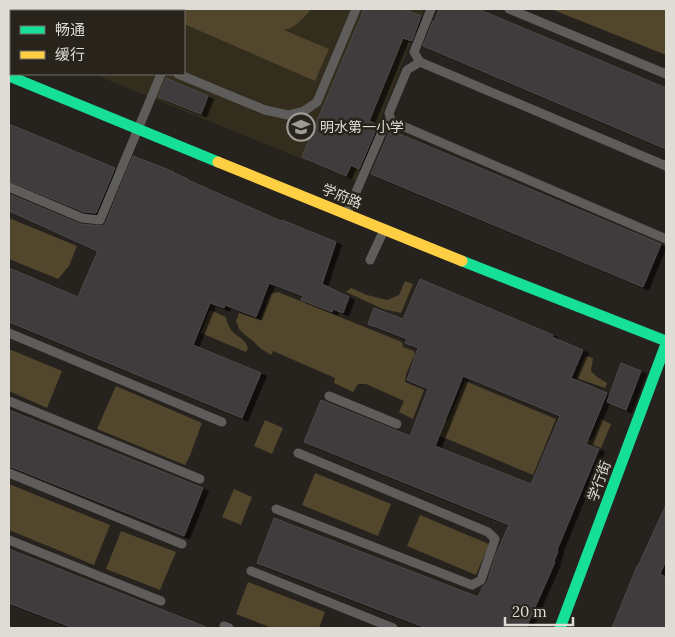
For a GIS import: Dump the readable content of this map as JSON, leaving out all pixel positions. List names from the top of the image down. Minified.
{"streets":{"street":["学府路","学行街"]},"crossings":[["学府路","学行街"]],"places":{"school or university":["明水第一小学"]},"legend":["畅通","缓行"],"scale_bar":"20 m"}
